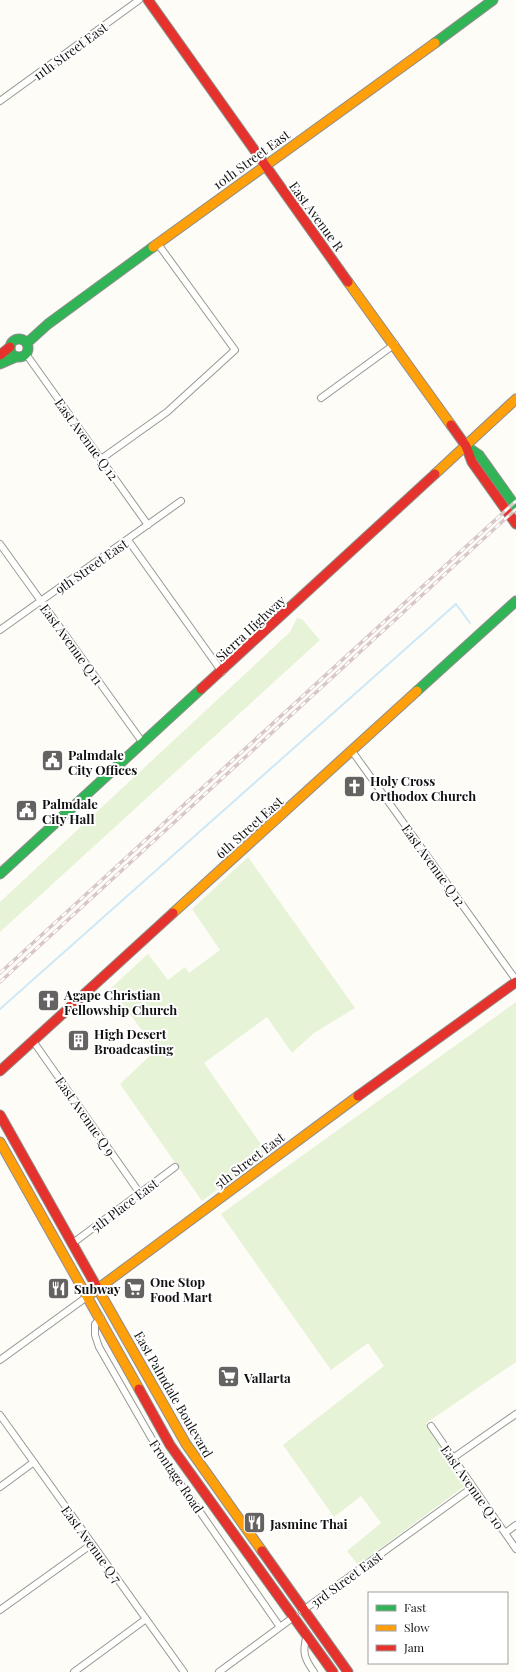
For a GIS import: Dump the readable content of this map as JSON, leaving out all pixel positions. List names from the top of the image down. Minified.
{"streets":{"main road":["10th Street East","East Avenue R","Sierra Highway","6th Street East","5th Street East","East Palmdale Boulevard"],"street":["11th Street East","East Avenue Q 12","9th Street East","East Avenue Q 11","East Avenue Q 9","5th Place East","Frontage Road","East Avenue Q 10","East Avenue Q 7","3rd Street East"]},"crossings":[["10th Street East","East Avenue R"],["10th Street East","East Avenue Q 12"],["East Avenue R","Sierra Highway"],["East Avenue Q 12","9th Street East"],["East Avenue Q 12","6th Street East"],["East Avenue Q 12","5th Street East"],["9th Street East","East Avenue Q 11"],["Sierra Highway","East Avenue Q 11"],["6th Street East","East Avenue Q 9"],["East Avenue Q 9","5th Place East"],["5th Street East","East Palmdale Boulevard"],["5th Place East","East Palmdale Boulevard"],["East Palmdale Boulevard","Frontage Road"],["East Palmdale Boulevard","3rd Street East"],["Frontage Road","3rd Street East"],["East Avenue Q 10","3rd Street East"]],"places":{"public building":["Palmdale City Offices","Palmdale City Hall"],"church":["Holy Cross Orthodox Church","Agape Christian Fellowship Church"],"building":["High Desert Broadcasting"],"restaurant":["Subway","Jasmine Thai"],"supermarket":["One Stop Food Mart","Vallarta"]},"legend":["Fast","Slow","Jam"]}
